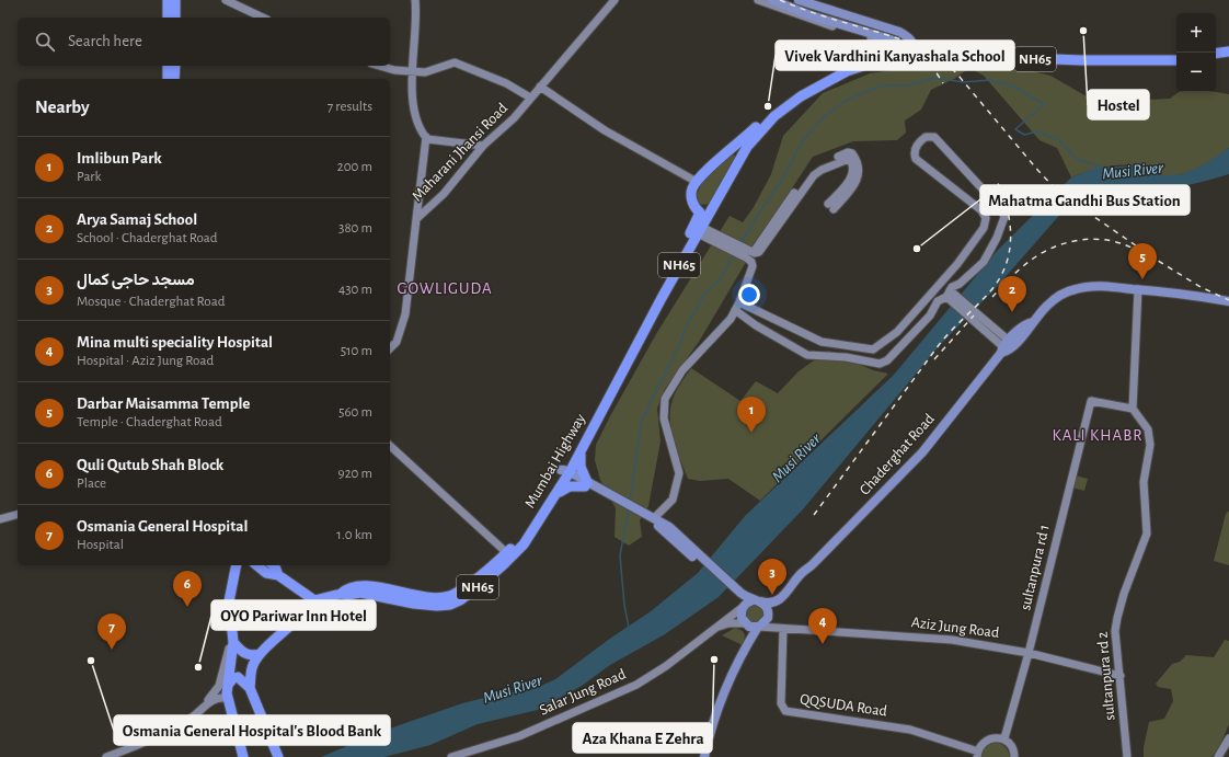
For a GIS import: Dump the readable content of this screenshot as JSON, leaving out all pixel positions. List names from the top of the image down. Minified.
{"streets":{"highway":["NH65","Mumbai Highway"],"main road":["Chaderghat Road"],"street":["Maharani Jhansi Road","sultanpura rd 1","Aziz Jung Road","sultanpura rd 2","Salar Jung Road","QQSUDA Road"]},"crossings":[["Chaderghat Road","Aziz Jung Road"],["Chaderghat Road","Salar Jung Road"],["sultanpura rd 1","Aziz Jung Road"],["sultanpura rd 1","sultanpura rd 2"],["Aziz Jung Road","sultanpura rd 2"],["Aziz Jung Road","Salar Jung Road"],["Aziz Jung Road","QQSUDA Road"]],"districts":["GOWLIGUDA","KALI KHABR"],"water":["Musi River"],"places":["Hostel","Vivek Vardhini Kanyashala School","Mahatma Gandhi Bus Station","Aza Khana E Zehra","Osmania General Hospital's Blood Bank","OYO Pariwar Inn Hotel"],"page":{"map_buttons":["+","−"],"search":"Search here","heading":["Nearby","7 results"],"list":[{"mark":"1","name":"Imlibun Park","note":"Park","value":"200 m"},{"mark":"2","name":"Arya Samaj School","note":"School · Chaderghat Road","value":"380 m"},{"mark":"3","name":"مسجد حاجی کمال","note":"Mosque · Chaderghat Road","value":"430 m"},{"mark":"4","name":"Mina multi speciality Hospital","note":"Hospital · Aziz Jung Road","value":"510 m"},{"mark":"5","name":"Darbar Maisamma Temple","note":"Temple · Chaderghat Road","value":"560 m"},{"mark":"6","name":"Quli Qutub Shah Block","note":"Place","value":"920 m"},{"mark":"7","name":"Osmania General Hospital","note":"Hospital","value":"1.0 km"}],"pins":["5","2","1","3","6","4","7"]}}
